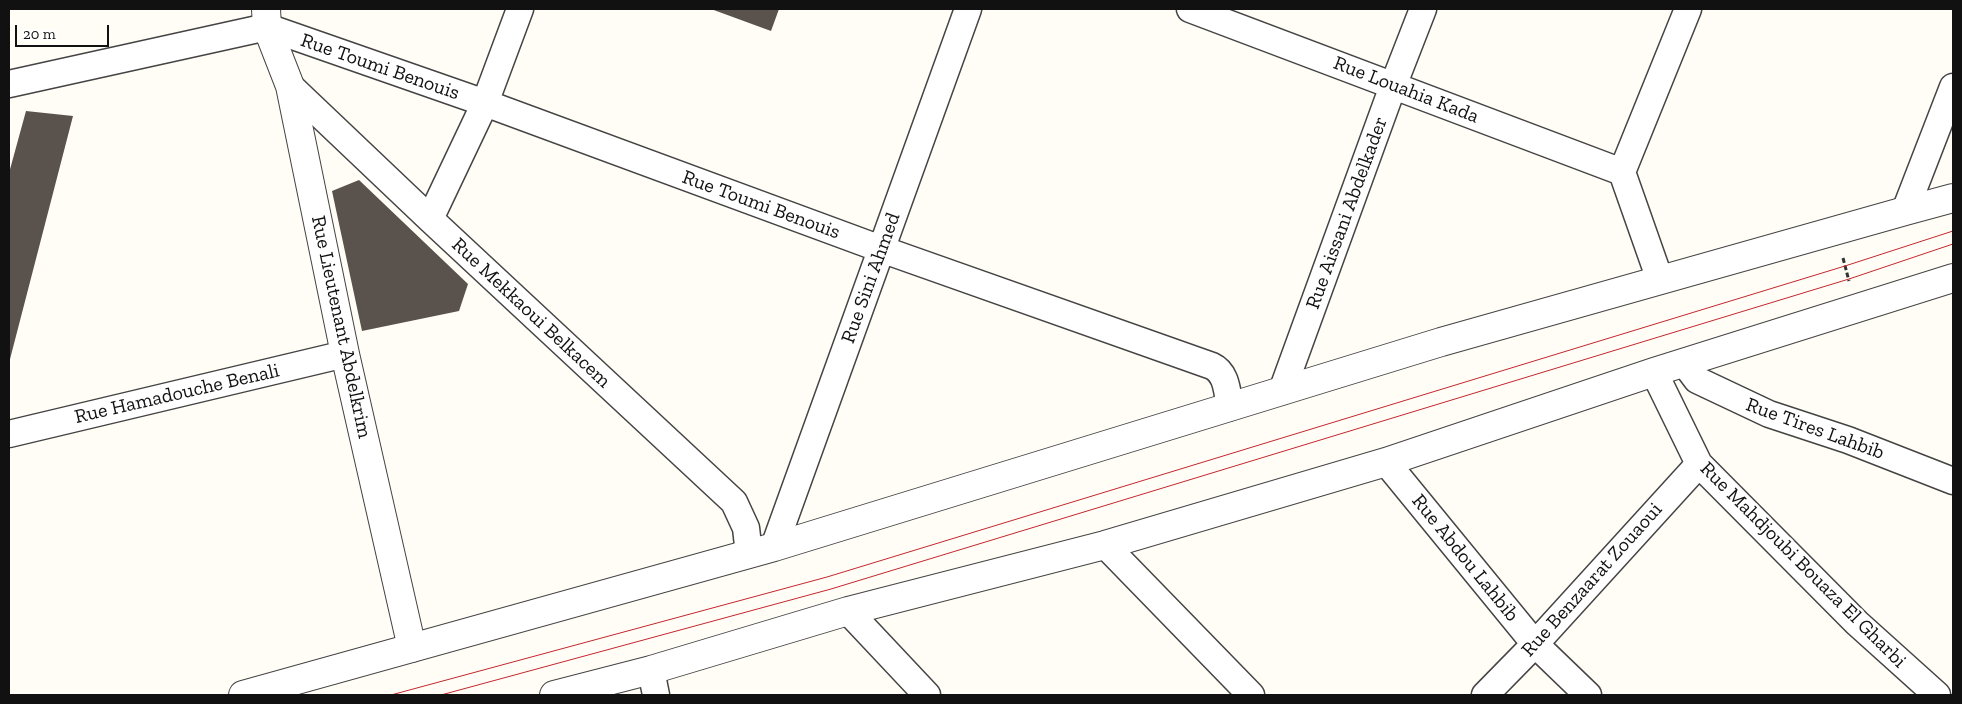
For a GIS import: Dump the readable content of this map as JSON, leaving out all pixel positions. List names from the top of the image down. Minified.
{"streets":{"street":["Rue Toumi Benouis","Rue Louahia Kada","Rue Aissani Abdelkader","Rue Sini Ahmed","Rue Mekkaoui Belkacem","Rue Lieutenant Abdelkrim","Rue Hamadouche Benali","Rue Tires Lahbib","Rue Abdou Lahbib","Rue Mahdjoubi Bouaza El Gharbi","Rue Benzaarat Zouaoui"]},"crossings":[["Rue Toumi Benouis","Rue Sini Ahmed"],["Rue Toumi Benouis","Rue Lieutenant Abdelkrim"],["Rue Louahia Kada","Rue Aissani Abdelkader"],["Rue Sini Ahmed","Rue Mekkaoui Belkacem"],["Rue Mekkaoui Belkacem","Rue Lieutenant Abdelkrim"],["Rue Lieutenant Abdelkrim","Rue Hamadouche Benali"],["Rue Abdou Lahbib","Rue Benzaarat Zouaoui"],["Rue Mahdjoubi Bouaza El Gharbi","Rue Benzaarat Zouaoui"]],"scale_bar":"20 m"}
